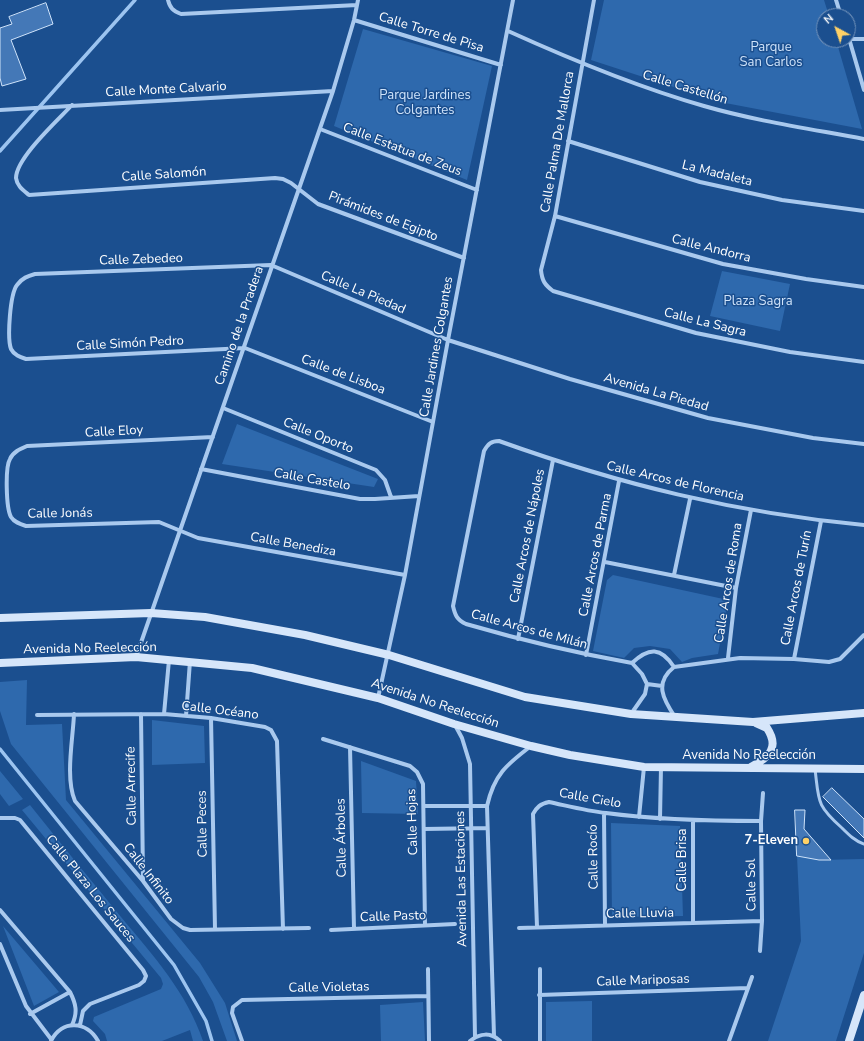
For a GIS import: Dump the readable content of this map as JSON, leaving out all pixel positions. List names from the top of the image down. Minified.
{"streets":{"main road":["Avenida No Reelección"],"street":["Calle Torre de Pisa","Calle Castellón","Calle Monte Calvario","Calle Palma De Mallorca","Calle Estatua de Zeus","La Madaleta","Calle Salomón","Pirámides de Egipto","Calle Andorra","Calle Zebedeo","Calle La Piedad","Calle La Sagra","Camino de la Pradera","Calle Simón Pedro","Calle Jardines Colgantes","Calle de Lisboa","Avenida La Piedad","Calle Eloy","Calle Oporto","Calle Castelo","Calle Arcos de Florencia","Calle Jonás","Calle Arcos de Nápoles","Calle Benediza","Calle Arcos de Parma","Calle Arcos de Roma","Calle Arcos de Turín","Calle Arcos de Milán","Calle Océano","Calle Arrecife","Calle Cielo","Calle Hojas","Calle Peces","Calle Árboles","Calle Rocío","Calle Brisa","Calle Infinito","Avenida Las Estaciones","Calle Sol","Calle Plaza Los Sauces","Calle Lluvia","Calle Pasto","Calle Mariposas","Calle Violetas"]},"crossings":[["Calle Torre de Pisa","Camino de la Pradera"],["Calle Torre de Pisa","Calle Jardines Colgantes"],["Calle Castellón","Calle Palma De Mallorca"],["Calle Castellón","Calle Jardines Colgantes"],["Calle Monte Calvario","Calle Salomón"],["Calle Monte Calvario","Camino de la Pradera"],["Calle Palma De Mallorca","La Madaleta"],["Calle Palma De Mallorca","Calle Andorra"],["Calle Palma De Mallorca","Calle La Sagra"],["Calle Estatua de Zeus","Camino de la Pradera"],["Calle Estatua de Zeus","Calle Jardines Colgantes"],["Calle Salomón","Pirámides de Egipto"],["Calle Salomón","Camino de la Pradera"],["Pirámides de Egipto","Camino de la Pradera"],["Pirámides de Egipto","Calle Jardines Colgantes"],["Calle Zebedeo","Calle La Piedad"],["Calle Zebedeo","Camino de la Pradera"],["Calle Zebedeo","Calle Simón Pedro"],["Calle La Piedad","Camino de la Pradera"],["Calle La Piedad","Calle Jardines Colgantes"],["Calle La Piedad","Avenida La Piedad"],["Camino de la Pradera","Calle Simón Pedro"],["Camino de la Pradera","Calle de Lisboa"],["Camino de la Pradera","Calle Eloy"],["Camino de la Pradera","Calle Oporto"],["Camino de la Pradera","Calle Castelo"],["Camino de la Pradera","Calle Jonás"],["Camino de la Pradera","Calle Benediza"],["Camino de la Pradera","Avenida No Reelección"],["Calle Simón Pedro","Calle de Lisboa"],["Calle Jardines Colgantes","Calle de Lisboa"],["Calle Jardines Colgantes","Avenida La Piedad"],["Calle Jardines Colgantes","Calle Castelo"],["Calle Jardines Colgantes","Calle Benediza"],["Calle Jardines Colgantes","Avenida No Reelección"],["Calle Eloy","Calle Jonás"],["Calle Oporto","Calle Castelo"],["Calle Arcos de Florencia","Calle Arcos de Nápoles"],["Calle Arcos de Florencia","Calle Arcos de Parma"],["Calle Arcos de Florencia","Calle Arcos de Roma"],["Calle Arcos de Florencia","Calle Arcos de Turín"],["Calle Arcos de Florencia","Calle Arcos de Milán"],["Calle Jonás","Calle Benediza"],["Calle Arcos de Nápoles","Calle Arcos de Milán"],["Calle Arcos de Parma","Calle Arcos de Milán"],["Avenida No Reelección","Avenida Las Estaciones"],["Calle Océano","Calle Arrecife"],["Calle Océano","Calle Peces"],["Calle Océano","Calle Infinito"],["Calle Arrecife","Calle Infinito"],["Calle Cielo","Calle Rocío"],["Calle Cielo","Calle Brisa"],["Calle Cielo","Calle Sol"],["Calle Cielo","Calle Lluvia"],["Calle Hojas","Calle Árboles"],["Calle Hojas","Calle Pasto"],["Calle Peces","Calle Infinito"],["Calle Árboles","Calle Pasto"],["Calle Rocío","Calle Lluvia"],["Calle Brisa","Calle Lluvia"],["Calle Sol","Calle Lluvia"]],"parks":["Parque San Carlos","Parque Jardines Colgantes","Plaza Sagra"],"places":["7-Eleven"],"north":"top left"}
